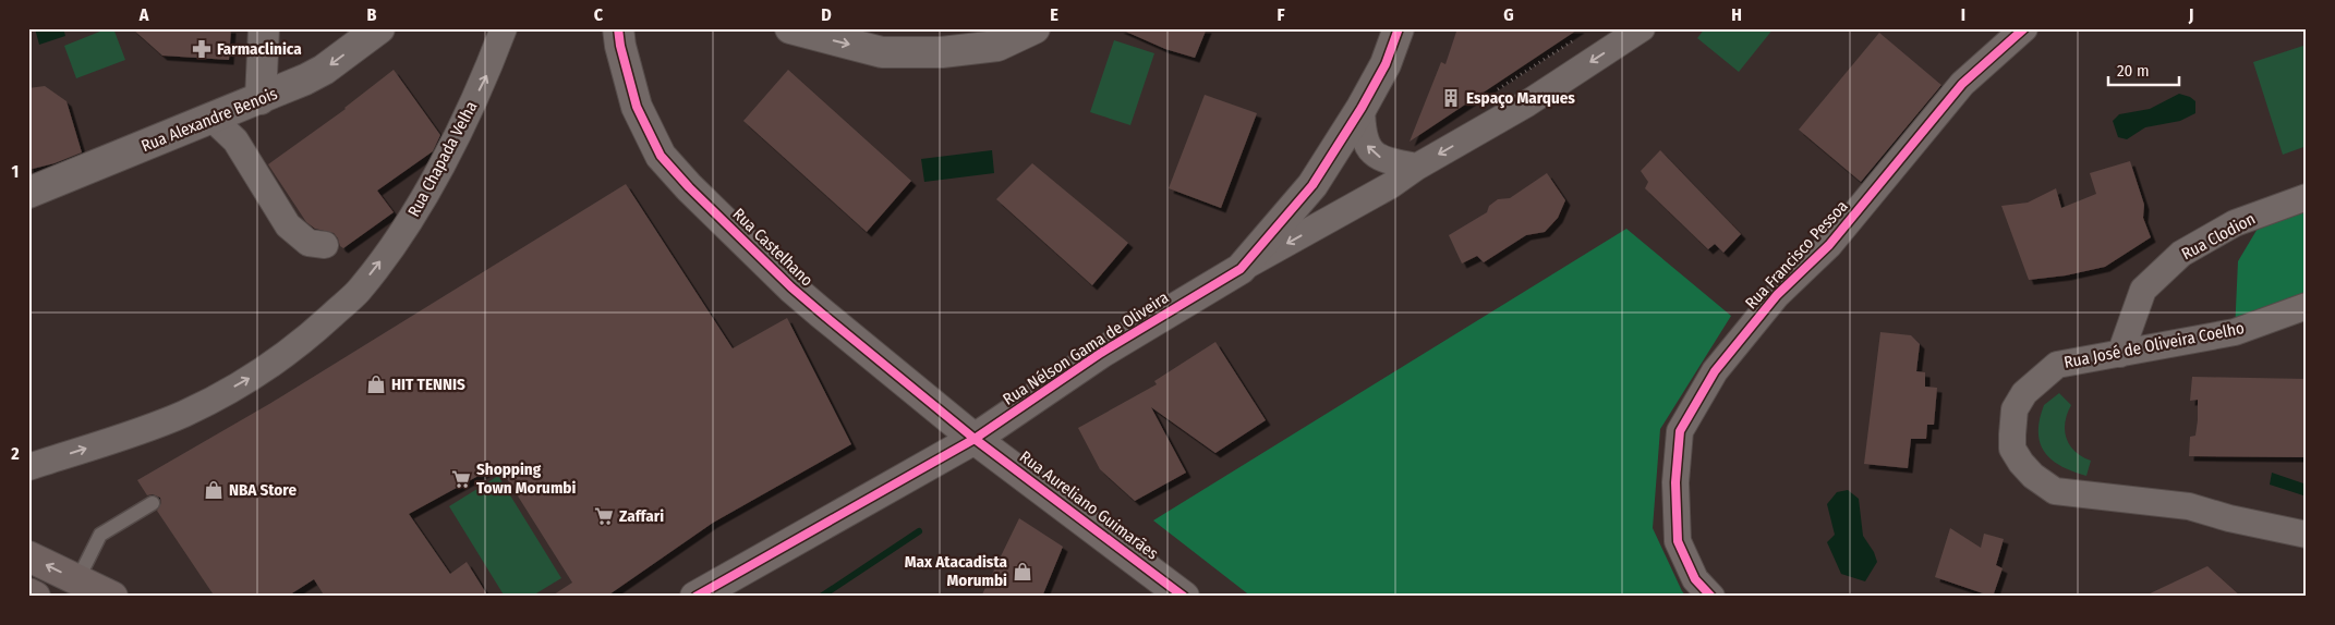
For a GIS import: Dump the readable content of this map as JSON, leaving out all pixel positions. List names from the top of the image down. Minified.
{"streets":{"street":["Rua Alexandre Benois","Rua Chapada Velha","Rua Clodion","Rua Castelhano","Rua Francisco Pessoa","Rua José de Oliveira Coelho","Rua Nélson Gama de Oliveira","Rua Aureliano Guimarães"]},"crossings":[["Rua Clodion","Rua José de Oliveira Coelho"],["Rua Castelhano","Rua Nélson Gama de Oliveira"],["Rua Castelhano","Rua Aureliano Guimarães"],["Rua Nélson Gama de Oliveira","Rua Aureliano Guimarães"]],"one_way":["Rua Alexandre Benois","Rua Chapada Velha"],"places":{"pharmacy":["Farmaclinica"],"building":["Espaço Marques"],"shop":["HIT TENNIS","NBA Store","Max Atacadista Morumbi"],"supermarket":["Shopping Town Morumbi","Zaffari"]},"scale_bar":"20 m","grid":{"columns":["A","B","C","D","E","F","G","H","I","J"],"rows":["1","2"]}}
